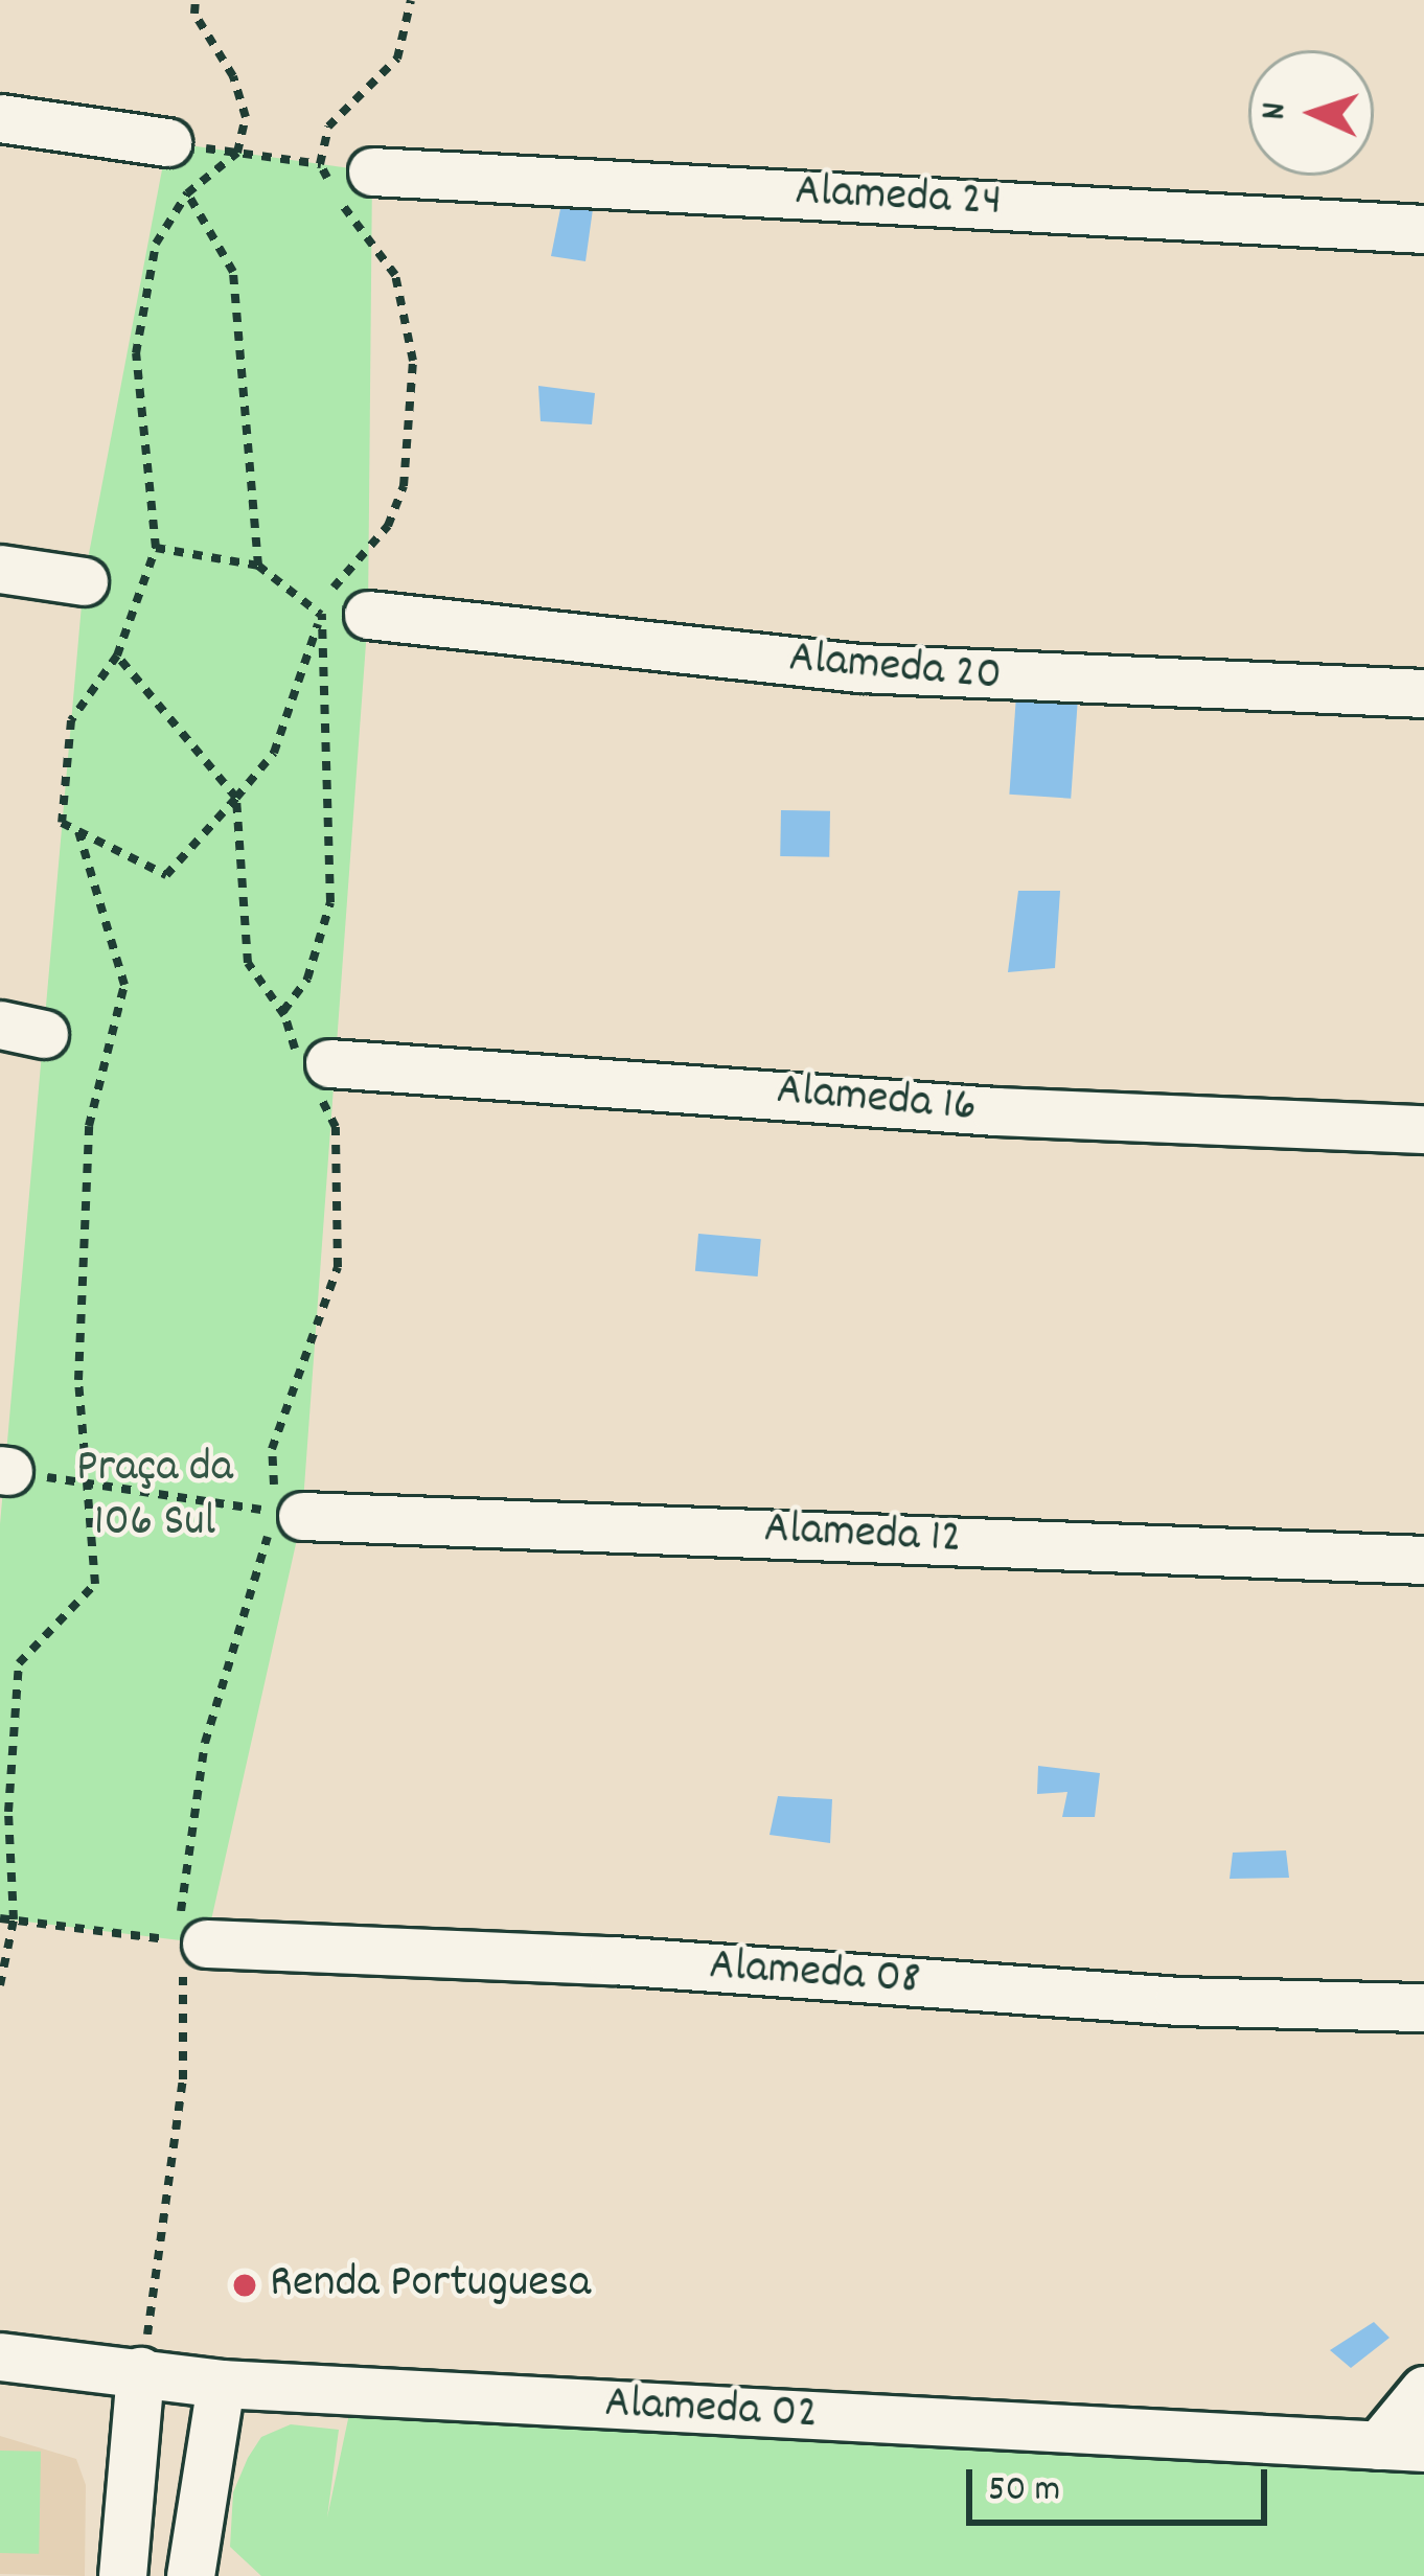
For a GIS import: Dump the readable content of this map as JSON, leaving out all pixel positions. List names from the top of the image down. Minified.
{"streets":{"street":["Alameda 24","Alameda 20","Alameda 16","Alameda 12","Alameda 08","Alameda 02"]},"parks":["Praça da 106 Sul"],"places":["Renda Portuguesa"],"scale_bar":"50 m","north":"left"}
